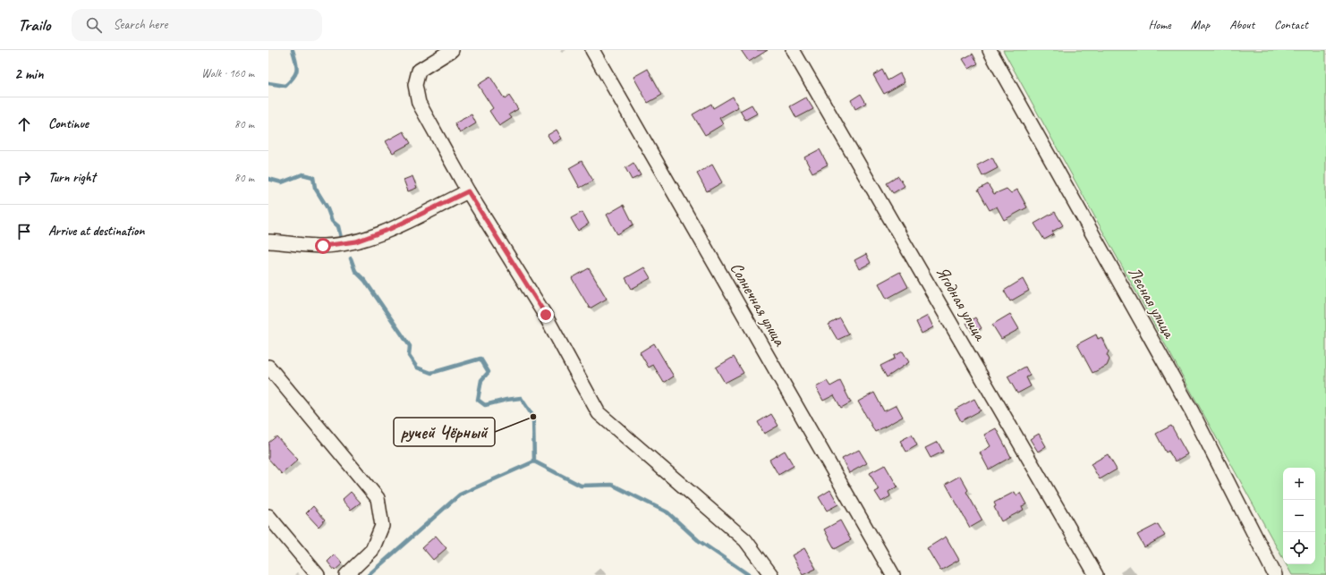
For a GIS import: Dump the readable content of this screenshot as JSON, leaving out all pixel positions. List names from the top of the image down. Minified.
{"streets":{"street":["Лесная улица","Ягодная улица","Солнечная улица"]},"places":["ручей Чёрный"],"page":{"header":"Trailo","search":"Search here","nav":["Home","Map","About","Contact"],"heading":["2 min","Walk · 160 m"],"list":[["Continue","80 m"],["Turn right","80 m"],"Arrive at destination"],"map_buttons":["+","−"]}}
